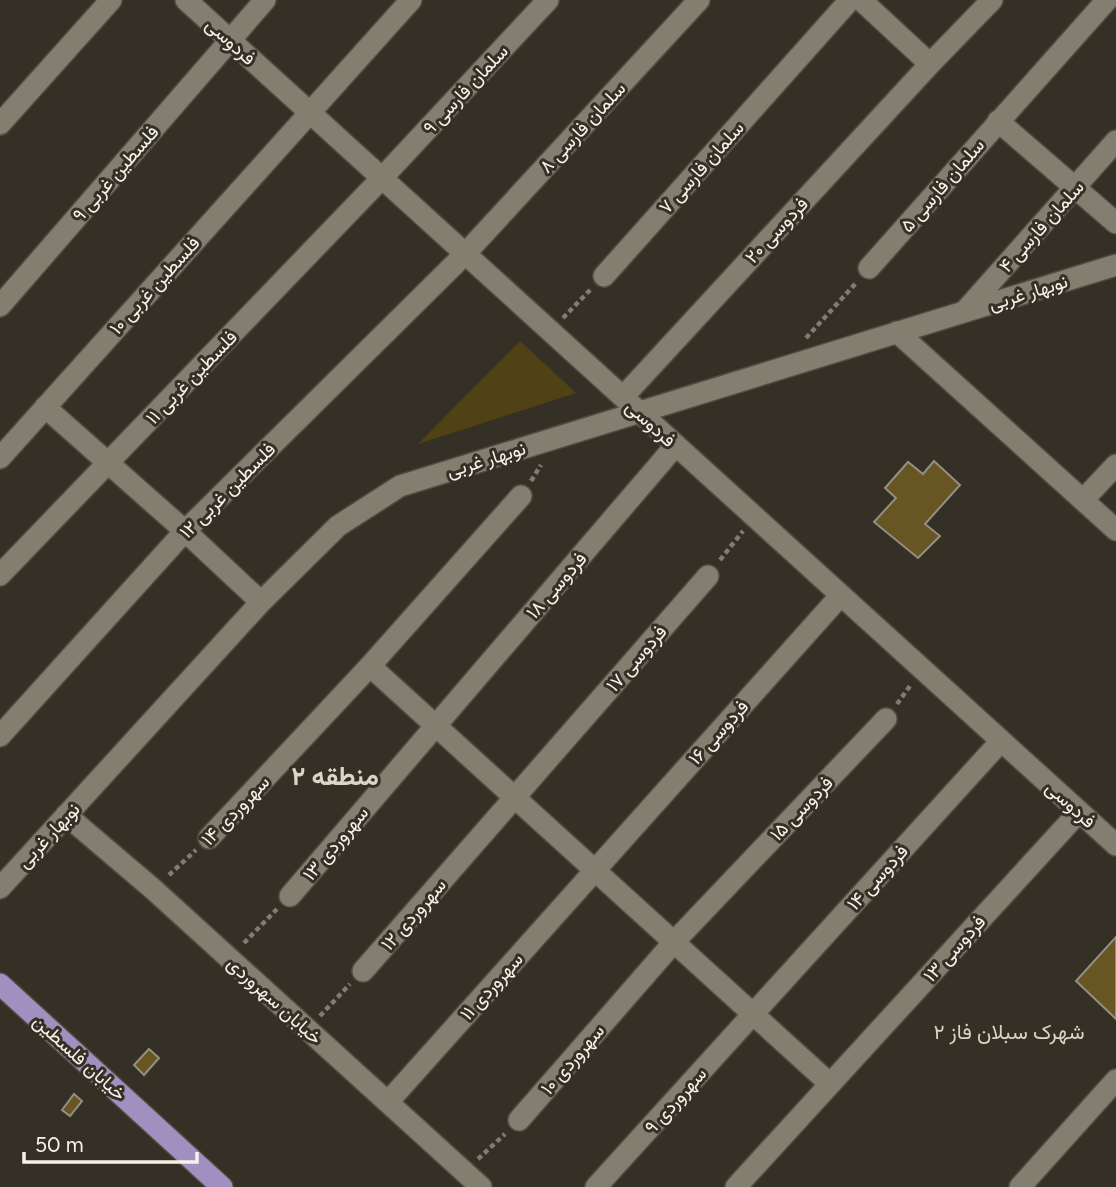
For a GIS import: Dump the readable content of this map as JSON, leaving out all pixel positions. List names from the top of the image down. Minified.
{"streets":{"main road":["خیابان فلسطین"],"street":["فردوسی","سلمان فارسی ۹","سلمان فارسی ۸","سلمان فارسی ۷","فلسطین غربی ۹","سلمان فارسی ۵","سلمان فارسی ۴","فردوسی ۲۰","فلسطین غربی ۱۰","نوبهار غربی","فلسطین غربی ۱۱","فلسطین غربی ۱۲","فردوسی ۱۸","فردوسی ۱۷","فردوسی ۱۶","فردوسی ۱۵","سهروردی ۱۴","سهروردی ۱۳","فردوسی ۱۴","سهروردی ۱۲","فردوسی ۱۳","سهروردی ۱۱","خیابان سهروردی","سهروردی ۱۰","سهروردی ۹"]},"crossings":[["فردوسی","سلمان فارسی ۹"],["فردوسی","سلمان فارسی ۸"],["فردوسی","فلسطین غربی ۹"],["فردوسی","فردوسی ۲۰"],["فردوسی","فلسطین غربی ۱۰"],["فردوسی","نوبهار غربی"],["فردوسی","فلسطین غربی ۱۱"],["فردوسی","فلسطین غربی ۱۲"],["فردوسی","فردوسی ۱۸"],["فردوسی","فردوسی ۱۶"],["فردوسی","فردوسی ۱۴"],["فردوسی","فردوسی ۱۳"],["سلمان فارسی ۹","فلسطین غربی ۱۱"],["سلمان فارسی ۸","فلسطین غربی ۱۲"],["سلمان فارسی ۴","نوبهار غربی"],["نوبهار غربی","خیابان سهروردی"],["فردوسی ۱۸","سهروردی ۱۳"],["فردوسی ۱۷","سهروردی ۱۲"],["فردوسی ۱۶","سهروردی ۱۱"],["فردوسی ۱۵","سهروردی ۱۰"],["سهروردی ۱۴","خیابان سهروردی"],["سهروردی ۱۳","خیابان سهروردی"],["فردوسی ۱۴","سهروردی ۹"],["سهروردی ۱۱","خیابان سهروردی"]],"districts":["منطقه ۲","شهرک سبلان فاز ۲"],"scale_bar":"50 m"}
